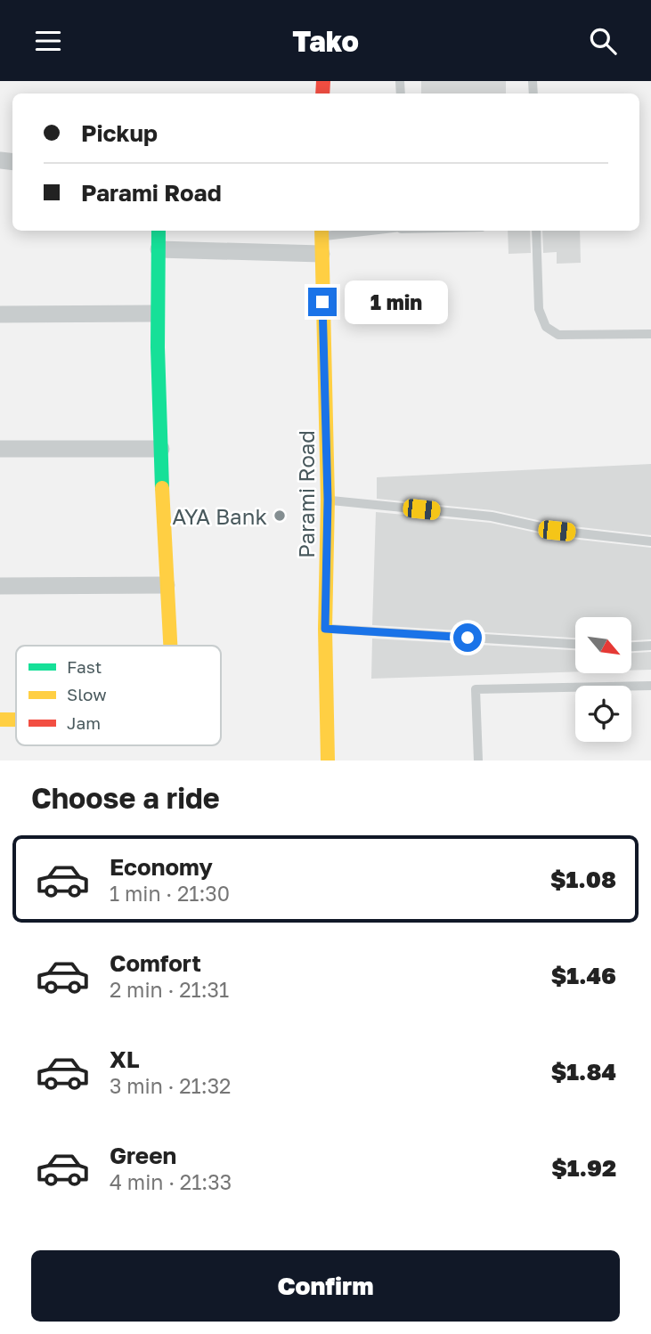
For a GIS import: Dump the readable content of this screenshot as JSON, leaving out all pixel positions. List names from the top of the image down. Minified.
{"streets":{"street":["Parami Road"]},"places":["AYA Bank"],"legend":["Fast","Slow","Jam"],"north":"bottom right","page":{"header":"Tako","banner":["Pickup","Parami Road"],"bubble":"1 min","heading":"Choose a ride","list":[{"name":"Economy","note":"1 min · 21:30","value":"$1.08"},{"name":"Comfort","note":"2 min · 21:31","value":"$1.46"},{"name":"XL","note":"3 min · 21:32","value":"$1.84"},{"name":"Green","note":"4 min · 21:33","value":"$1.92"}],"buttons":"Confirm"}}
